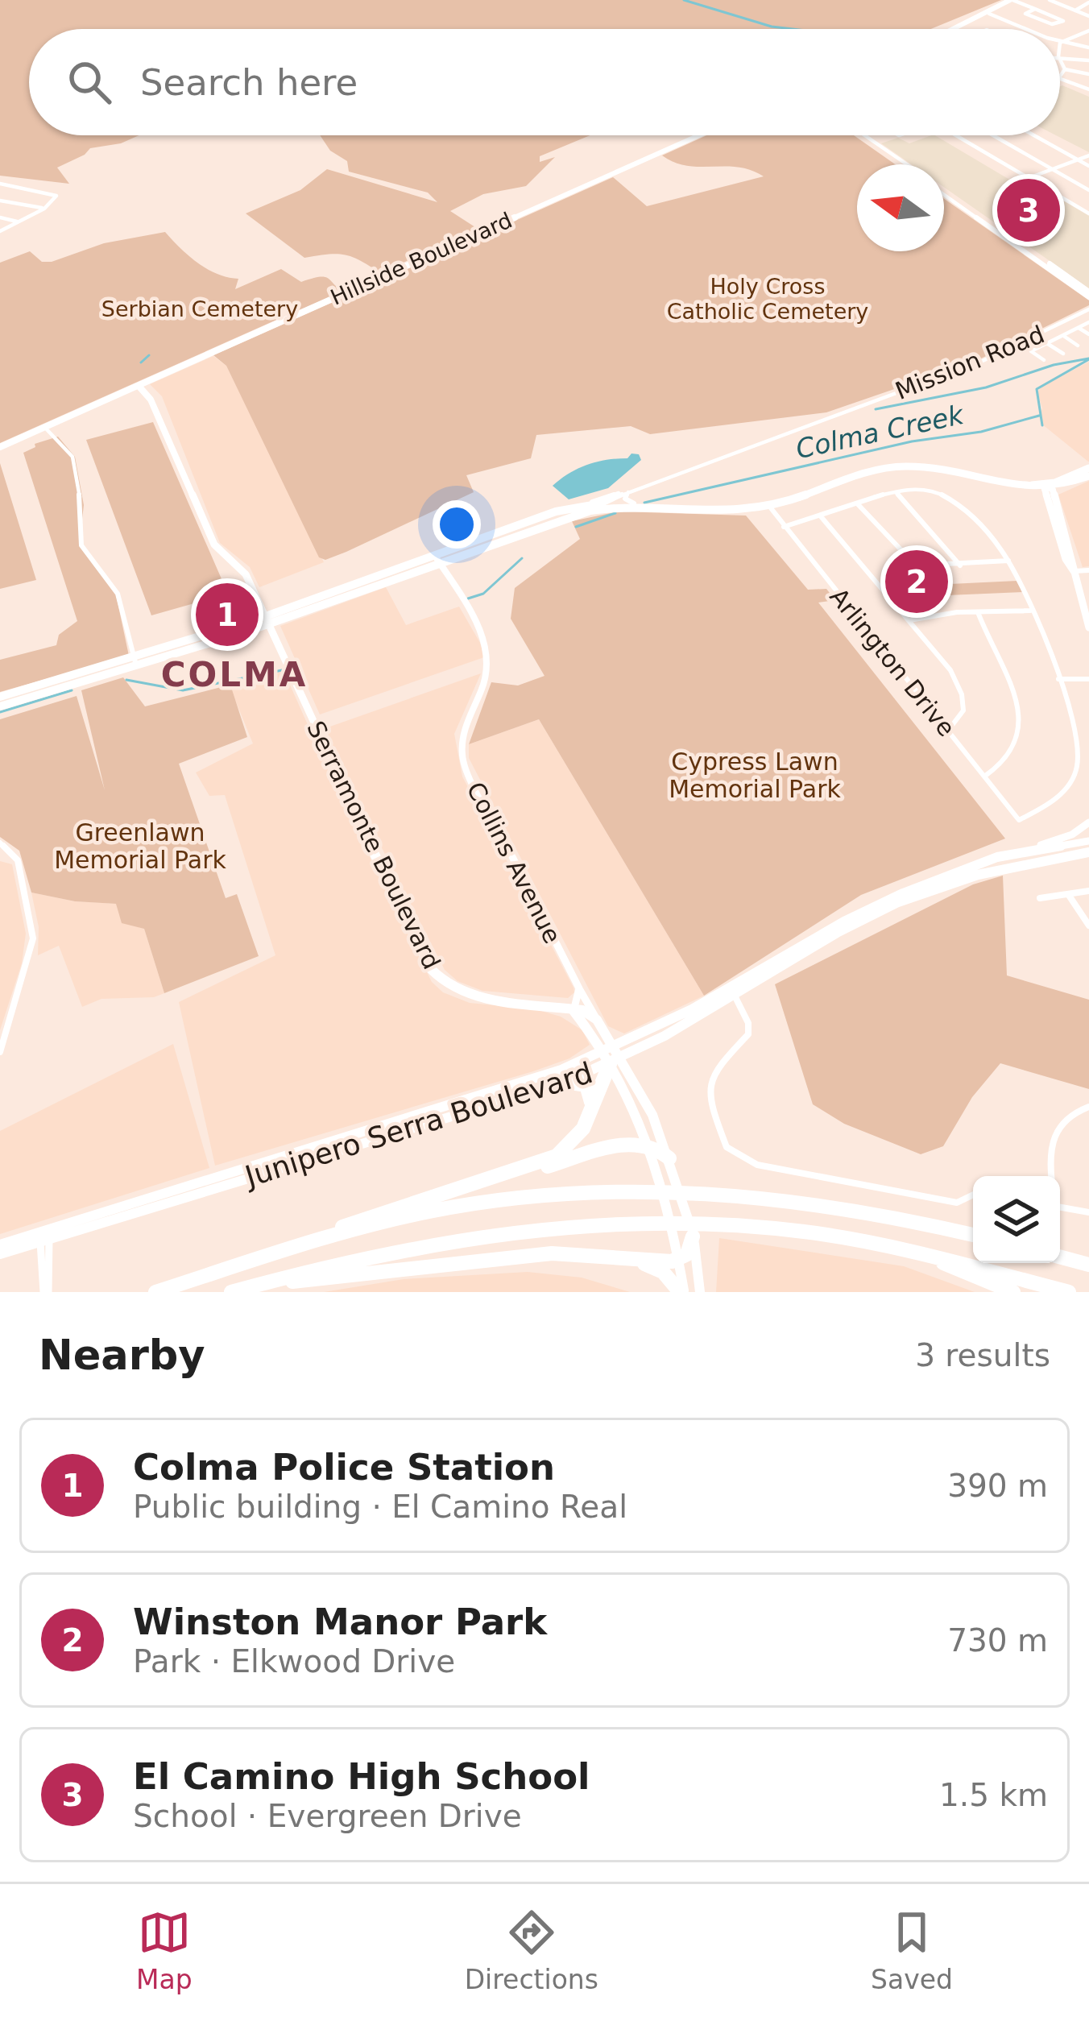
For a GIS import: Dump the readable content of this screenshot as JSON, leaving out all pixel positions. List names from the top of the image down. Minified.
{"streets":{"main road":["Hillside Boulevard","Serramonte Boulevard","Junipero Serra Boulevard"],"street":["Mission Road","Arlington Drive","Collins Avenue"]},"crossings":[["Hillside Boulevard","Serramonte Boulevard"],["Serramonte Boulevard","Collins Avenue"]],"districts":["COLMA"],"water":["Colma Creek"],"parks":["Holy Cross Catholic Cemetery","Serbian Cemetery","Cypress Lawn Memorial Park","Greenlawn Memorial Park"],"north":"left","page":{"search":"Search here","pins":["3","2","1"],"heading":["Nearby","3 results"],"list":[{"mark":"1","name":"Colma Police Station","note":"Public building · El Camino Real","value":"390 m"},{"mark":"2","name":"Winston Manor Park","note":"Park · Elkwood Drive","value":"730 m"},{"mark":"3","name":"El Camino High School","note":"School · Evergreen Drive","value":"1.5 km"}],"nav":["Map","Directions","Saved"]}}
